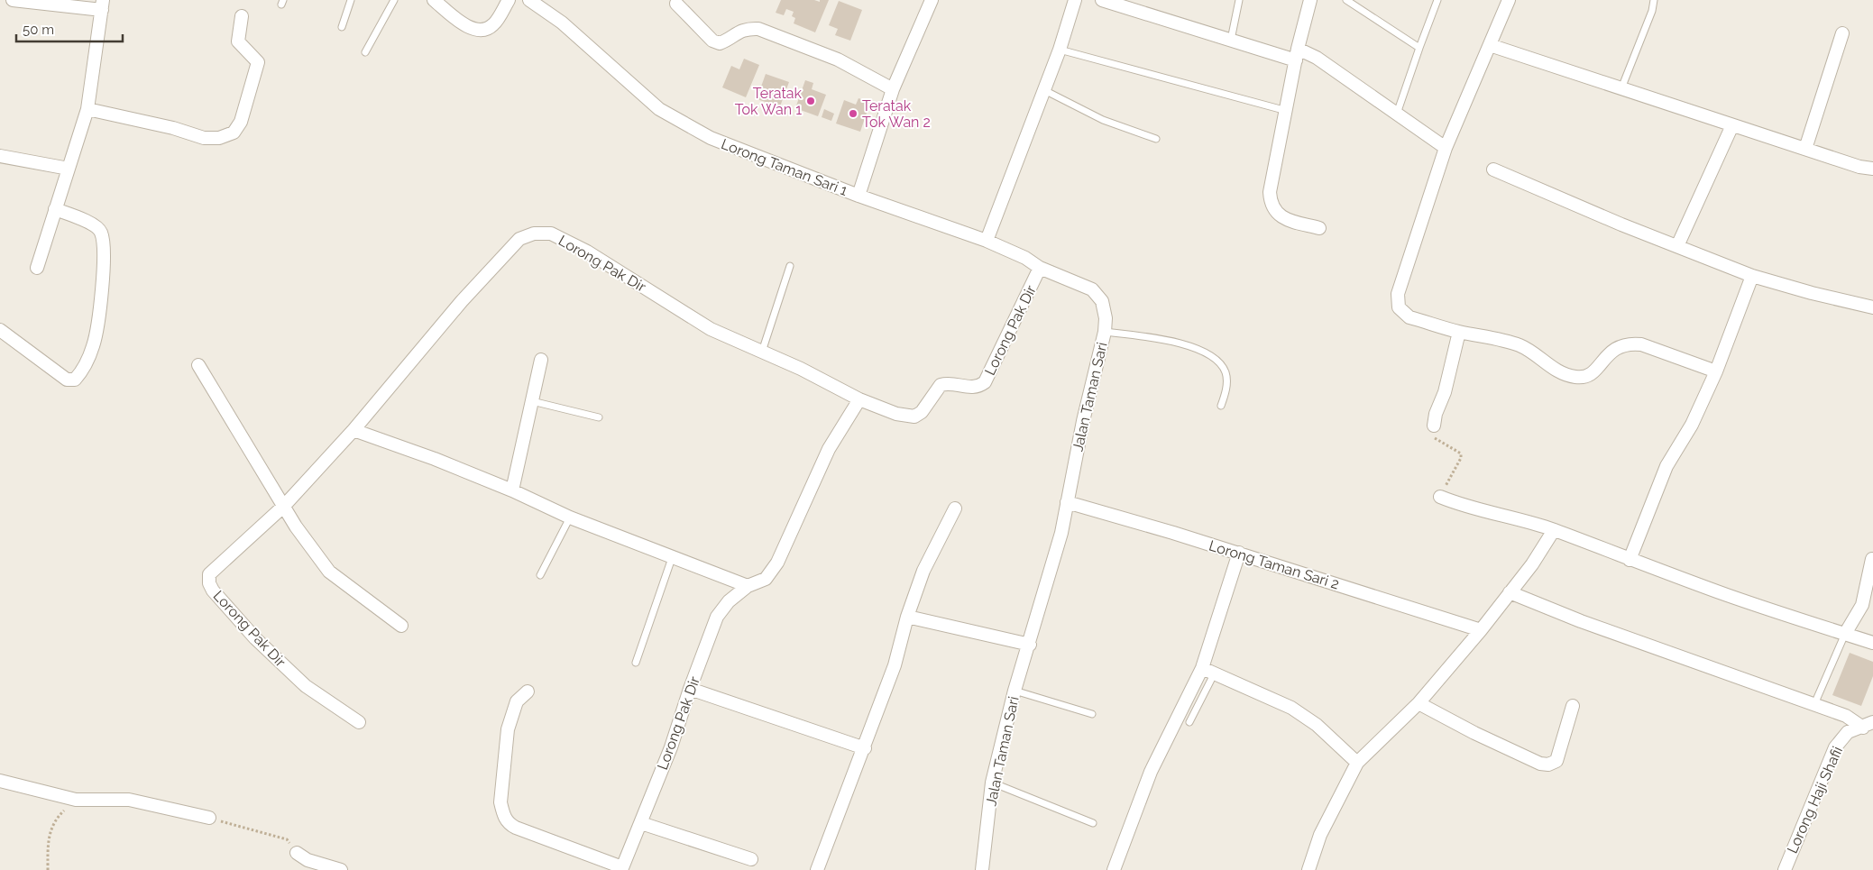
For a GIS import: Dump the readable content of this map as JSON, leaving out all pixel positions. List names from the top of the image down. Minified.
{"streets":{"street":["Lorong Taman Sari 1","Lorong Pak Dir","Jalan Taman Sari","Lorong Taman Sari 2","Lorong Haji Shafii"]},"crossings":[["Lorong Taman Sari 1","Jalan Taman Sari"],["Lorong Pak Dir","Jalan Taman Sari"],["Jalan Taman Sari","Lorong Taman Sari 2"]],"places":["Teratak Tok Wan 1","Teratak Tok Wan 2"],"scale_bar":"50 m"}
